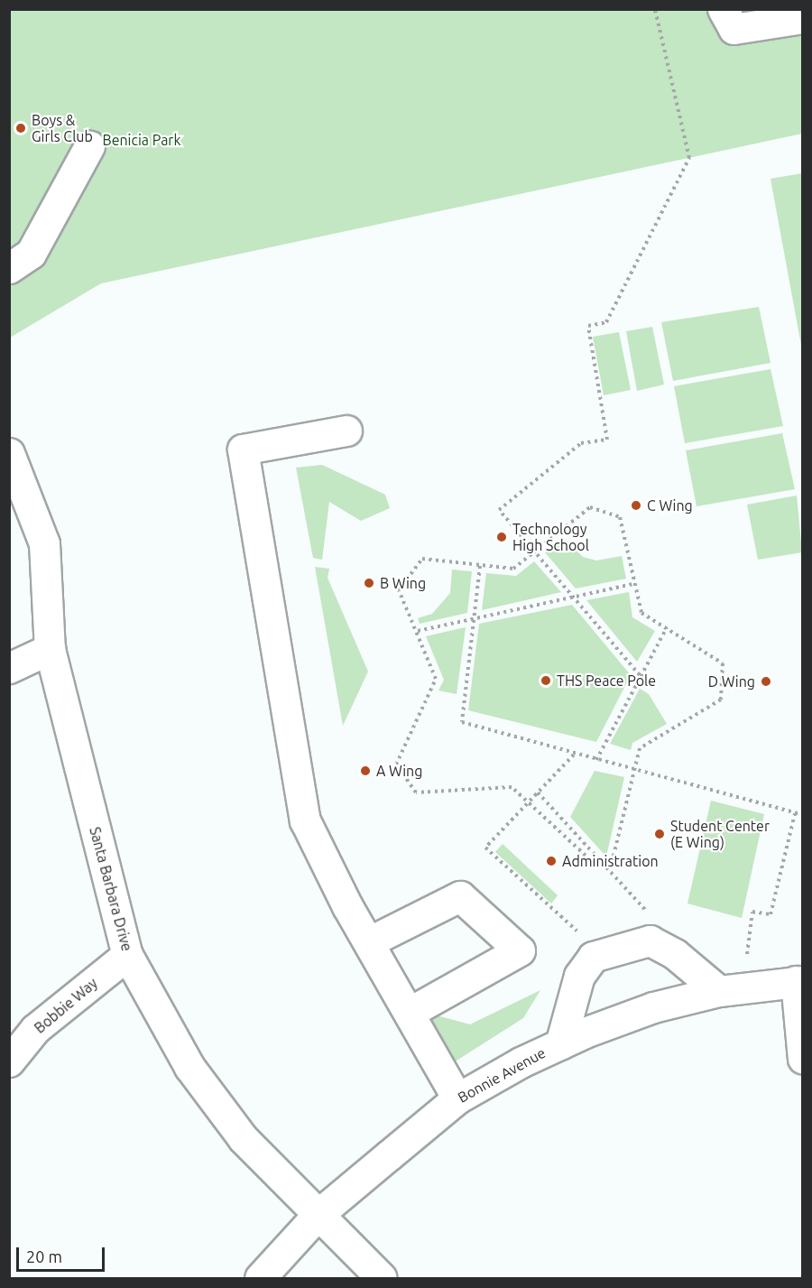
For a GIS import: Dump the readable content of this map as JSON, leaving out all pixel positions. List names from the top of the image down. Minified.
{"streets":{"street":["Santa Barbara Drive","Bobbie Way","Bonnie Avenue"]},"crossings":[["Santa Barbara Drive","Bobbie Way"],["Santa Barbara Drive","Bonnie Avenue"]],"parks":["Benicia Park"],"places":["Boys & Girls Club","C Wing","Technology High School","B Wing","THS Peace Pole","D Wing","A Wing","Student Center (E Wing)","Administration"],"scale_bar":"20 m"}
